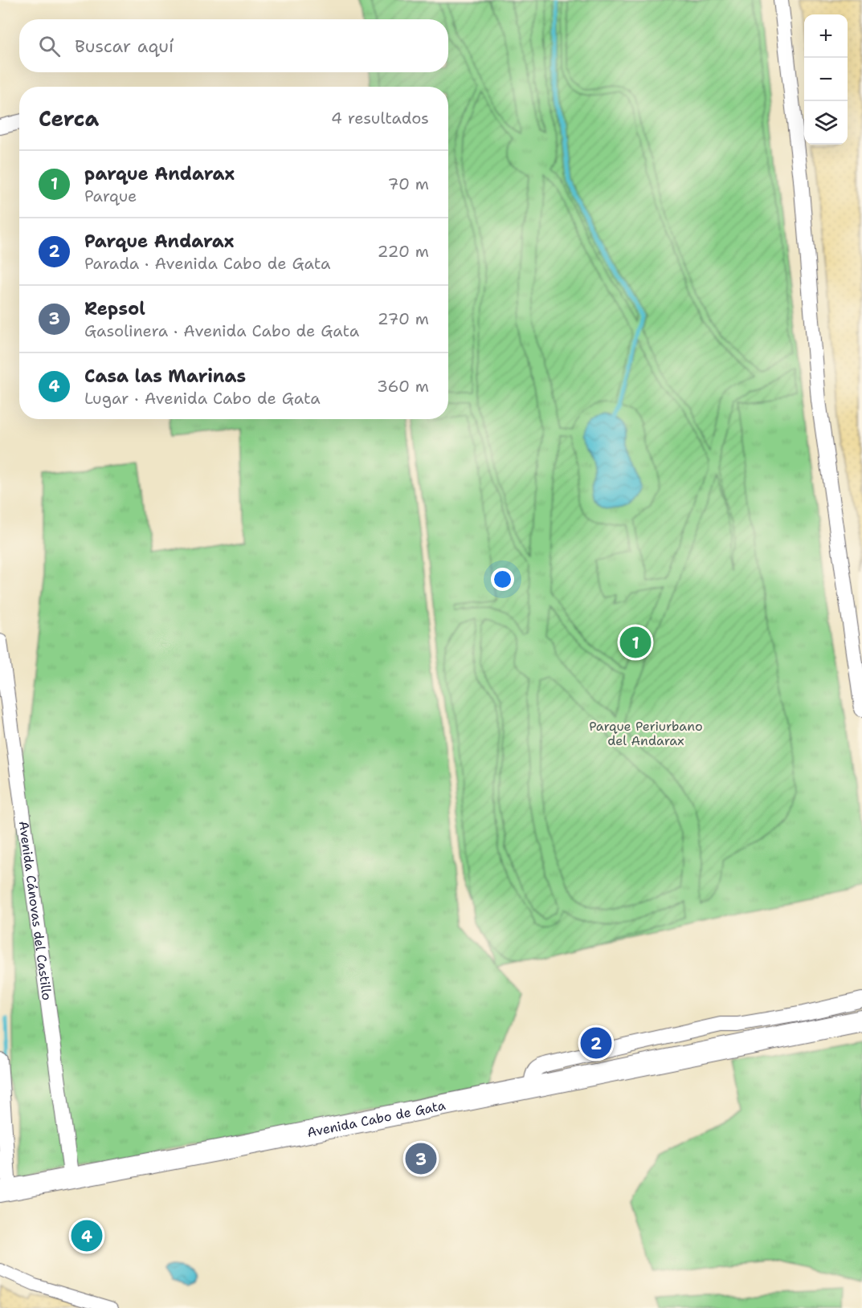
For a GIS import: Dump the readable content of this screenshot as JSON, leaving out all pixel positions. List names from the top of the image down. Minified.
{"streets":{"main road":["Avenida Cabo de Gata"],"street":["Avenida Cánovas del Castillo"]},"crossings":[["Avenida Cánovas del Castillo","Avenida Cabo de Gata"]],"parks":["Parque Periurbano del Andarax"],"page":{"map_buttons":["+","−"],"search":"Buscar aquí","heading":["Cerca","4 resultados"],"list":[{"mark":"1","name":"parque Andarax","note":"Parque","value":"70 m"},{"mark":"2","name":"Parque Andarax","note":"Parada · Avenida Cabo de Gata","value":"220 m"},{"mark":"3","name":"Repsol","note":"Gasolinera · Avenida Cabo de Gata","value":"270 m"},{"mark":"4","name":"Casa las Marinas","note":"Lugar · Avenida Cabo de Gata","value":"360 m"}],"pins":["1","2","3","4"]}}
